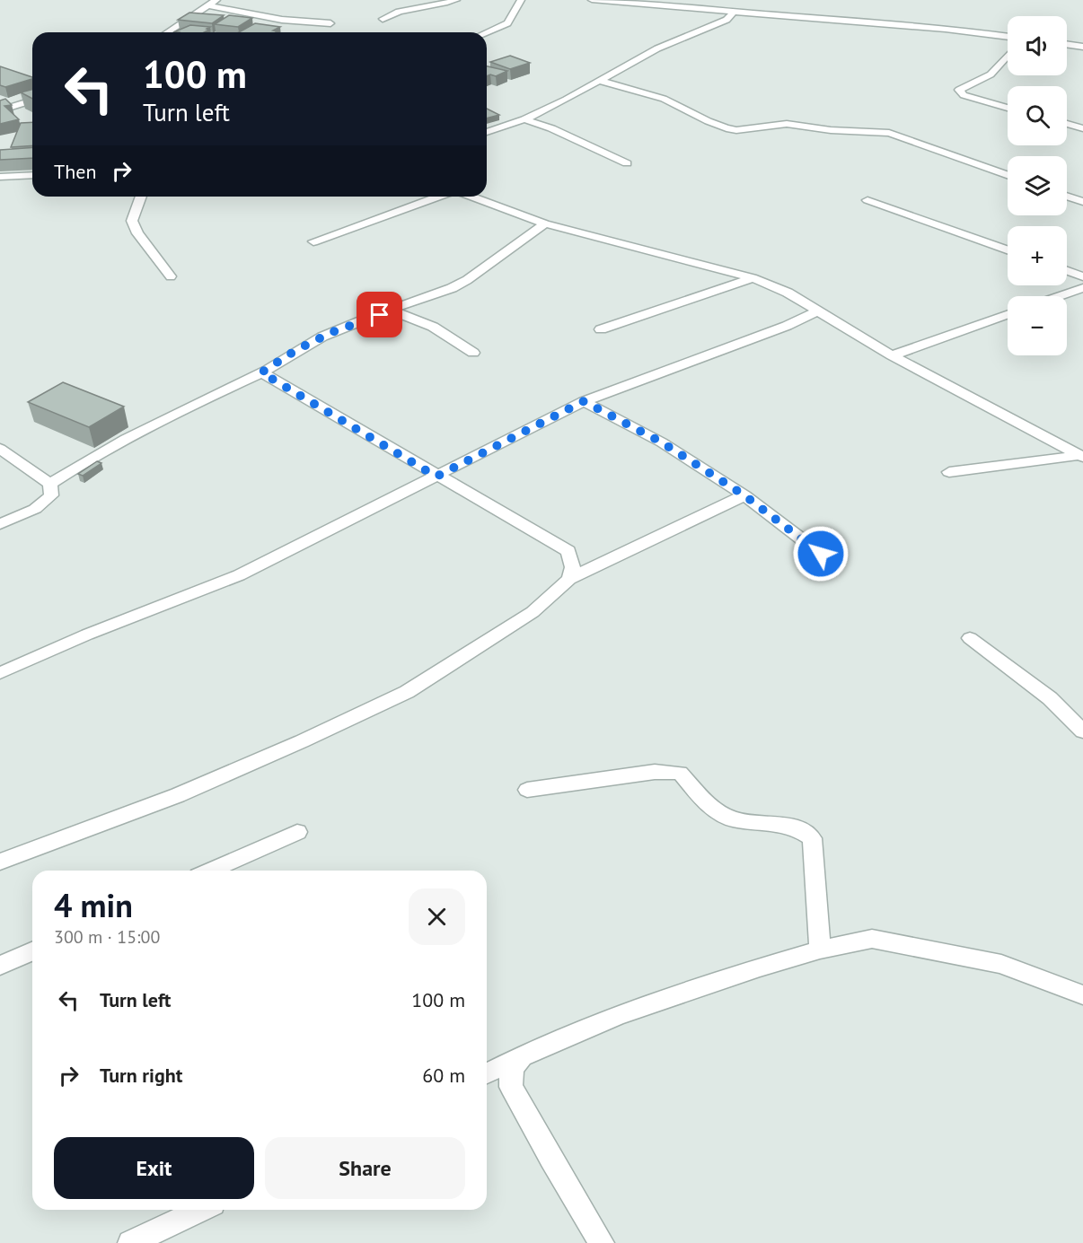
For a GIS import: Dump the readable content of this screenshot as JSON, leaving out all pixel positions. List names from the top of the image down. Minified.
{"page":{"map_buttons":["+","−"],"turn":["100 m","Turn left"],"then":"Then","heading":["4 min","300 m · 15:00"],"list":[{"name":"Turn left","value":"100 m"},{"name":"Turn right","value":"60 m"}],"buttons":["Exit","Share"]}}
